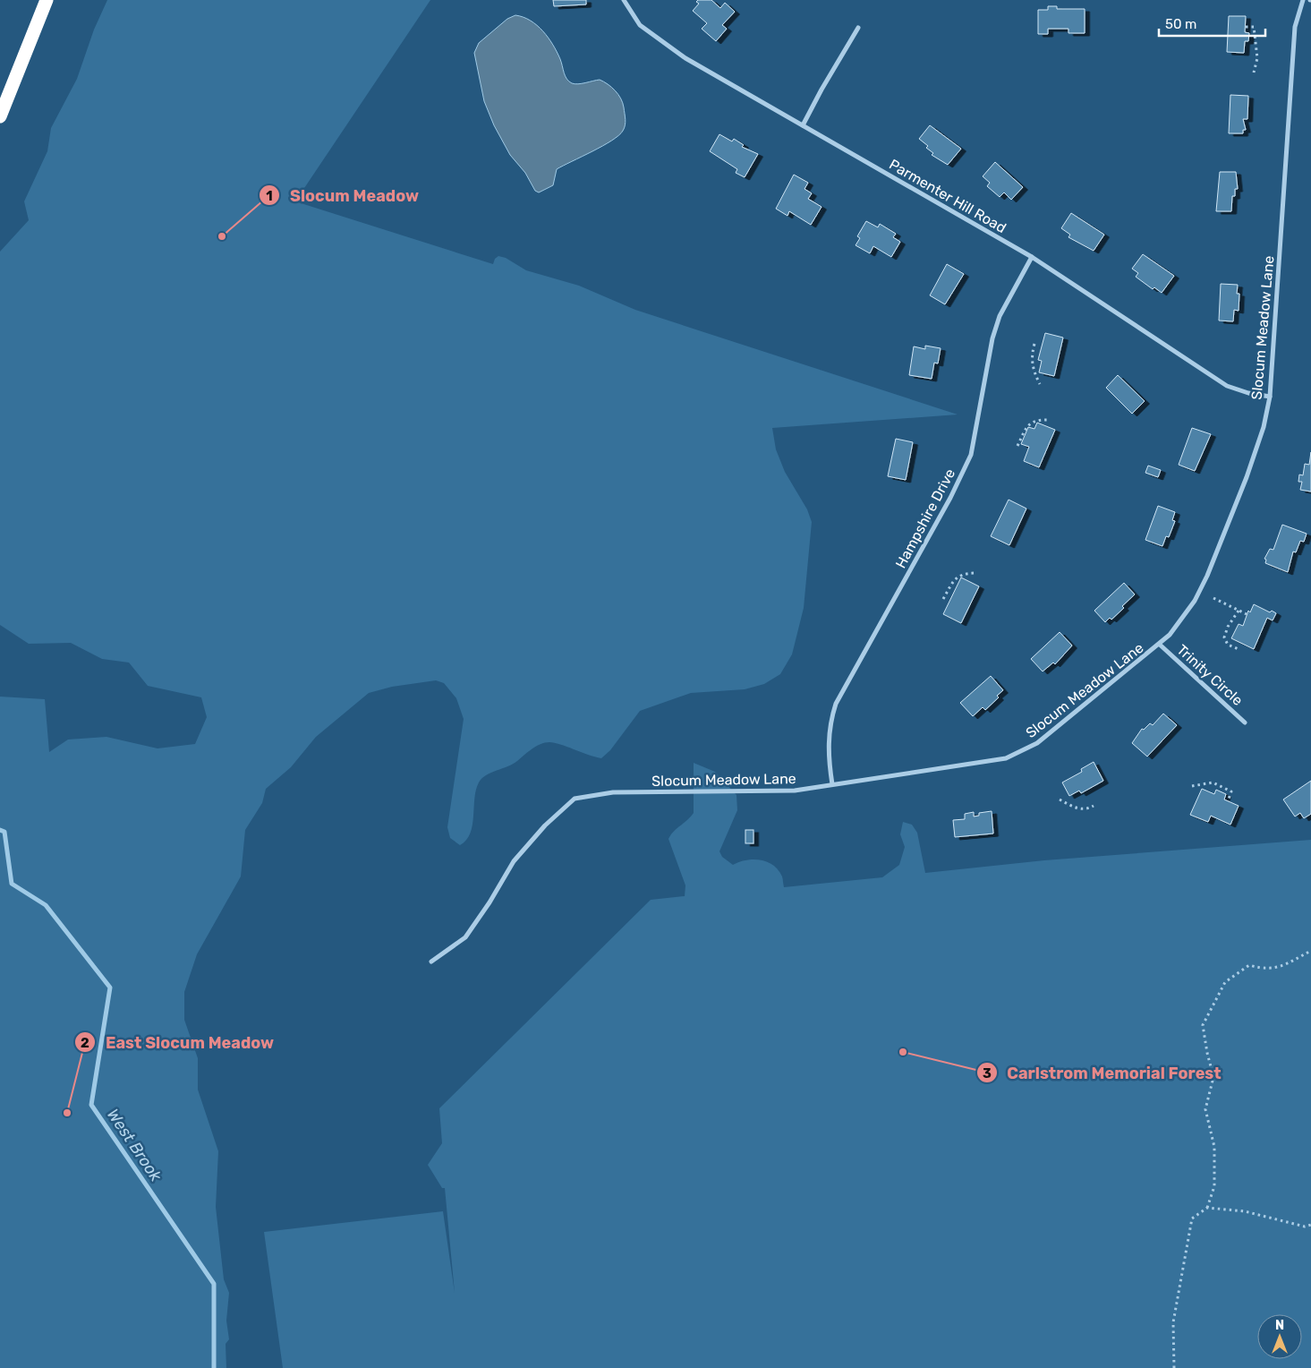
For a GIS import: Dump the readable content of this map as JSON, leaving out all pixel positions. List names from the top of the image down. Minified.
{"streets":{"street":["Parmenter Hill Road","Slocum Meadow Lane","Hampshire Drive","Trinity Circle"]},"crossings":[["Parmenter Hill Road","Slocum Meadow Lane"],["Parmenter Hill Road","Hampshire Drive"],["Slocum Meadow Lane","Hampshire Drive"],["Slocum Meadow Lane","Trinity Circle"]],"water":["West Brook"],"places":["Slocum Meadow","Carlstrom Memorial Forest","East Slocum Meadow"],"scale_bar":"50 m","north":"top"}
